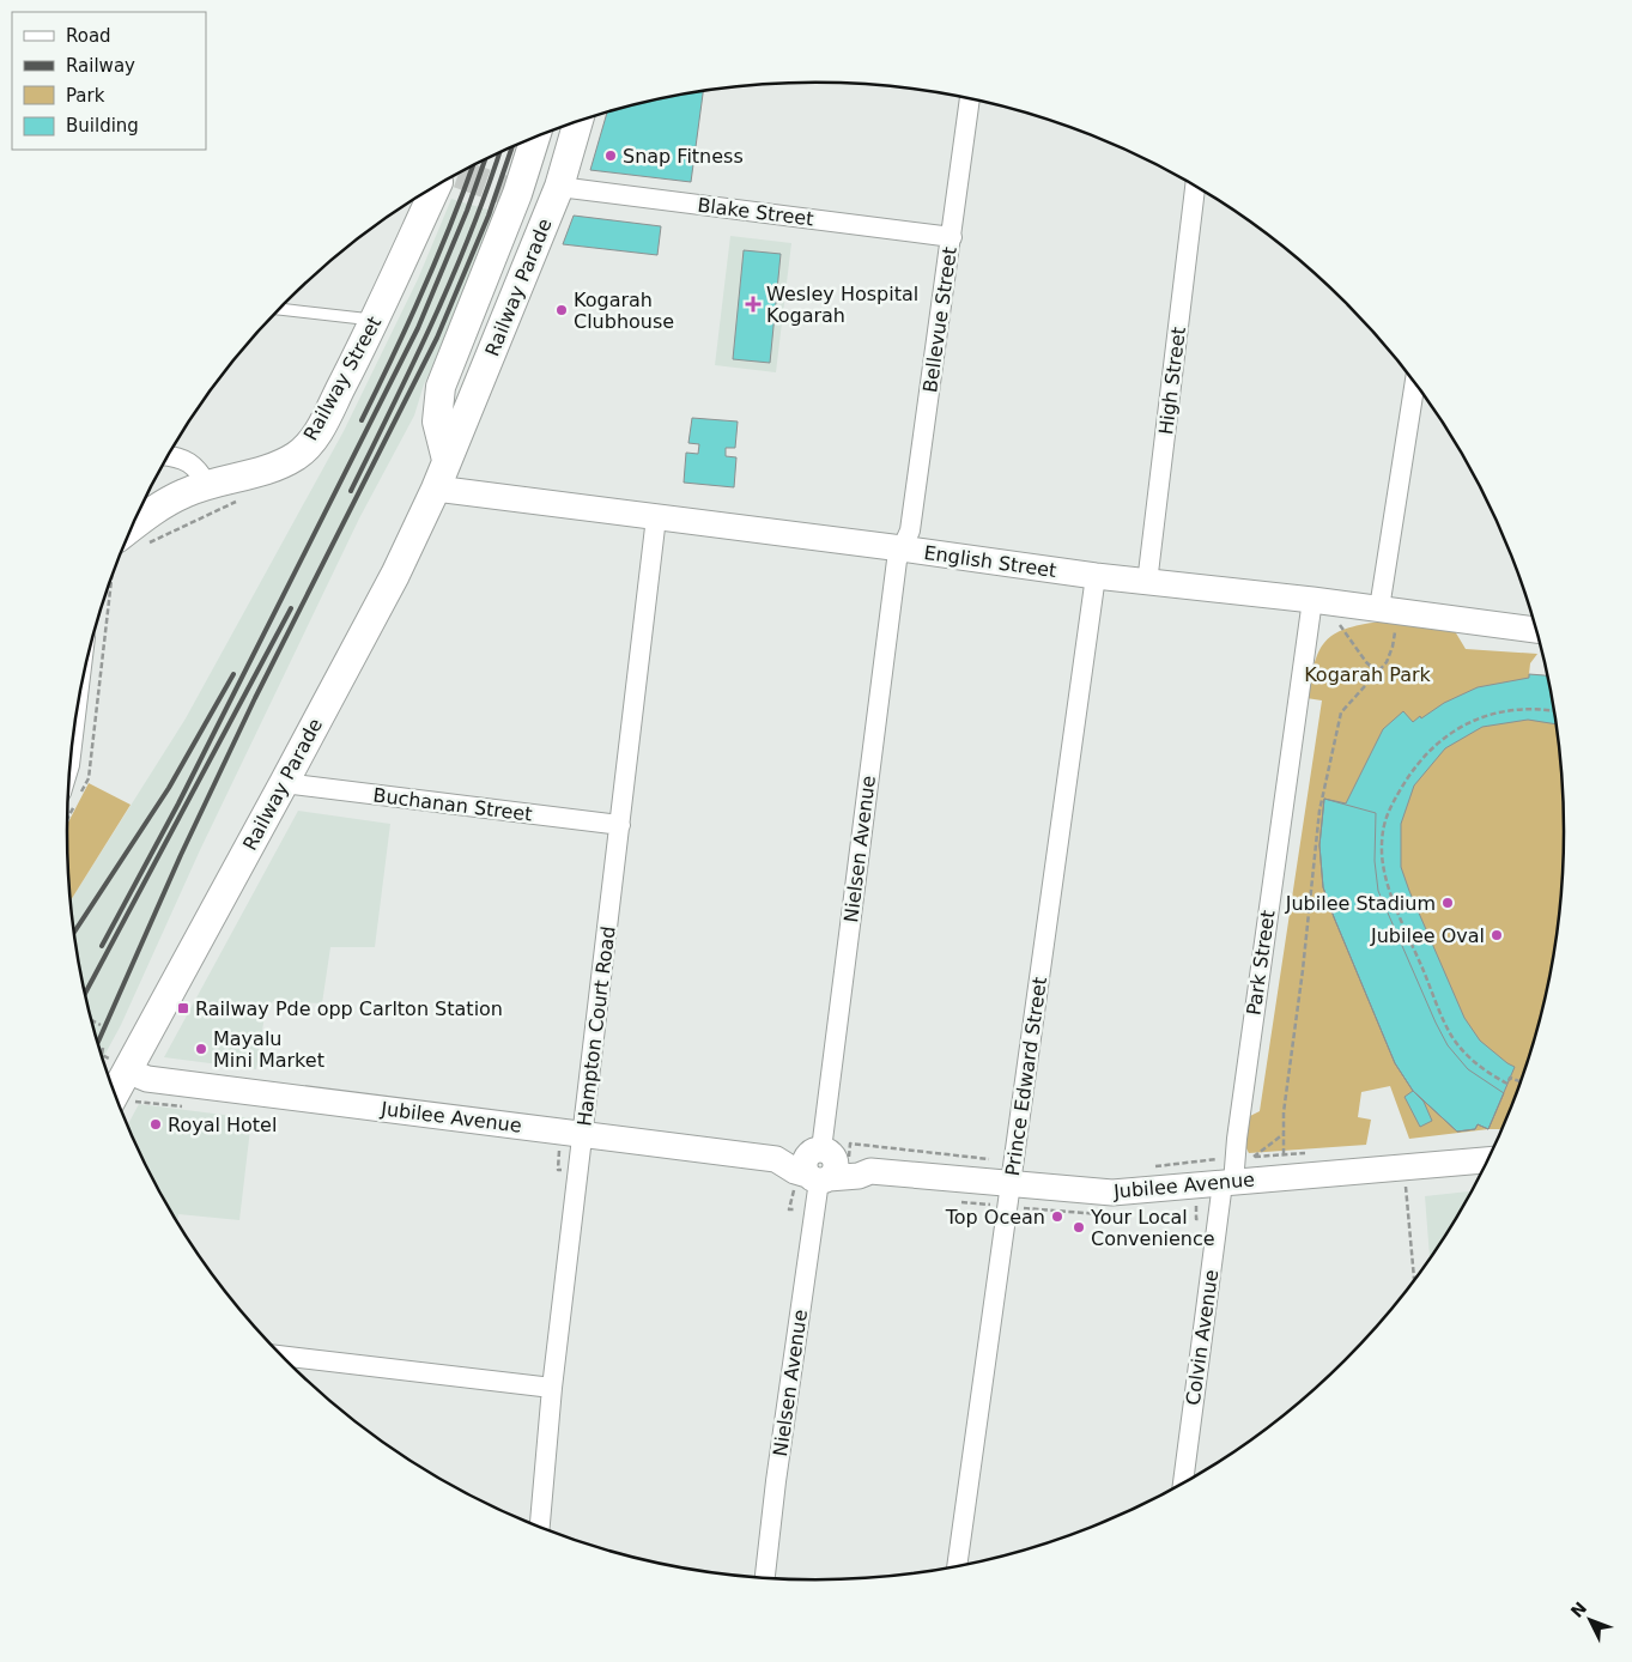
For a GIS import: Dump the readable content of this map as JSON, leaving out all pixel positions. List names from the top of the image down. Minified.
{"streets":{"main road":["Railway Parade","Railway Street"],"street":["Blake Street","Bellevue Street","High Street","English Street","Buchanan Street","Nielsen Avenue","Park Street","Hampton Court Road","Prince Edward Street","Jubilee Avenue","Colvin Avenue"]},"crossings":[["Blake Street","Railway Parade"],["Blake Street","Bellevue Street"],["Railway Parade","English Street"],["Railway Parade","Buchanan Street"],["Railway Parade","Jubilee Avenue"],["Bellevue Street","English Street"],["Bellevue Street","Nielsen Avenue"],["High Street","English Street"],["English Street","Nielsen Avenue"],["English Street","Park Street"],["English Street","Hampton Court Road"],["English Street","Prince Edward Street"],["Buchanan Street","Hampton Court Road"],["Nielsen Avenue","Jubilee Avenue"],["Park Street","Jubilee Avenue"],["Park Street","Colvin Avenue"],["Hampton Court Road","Jubilee Avenue"],["Prince Edward Street","Jubilee Avenue"],["Jubilee Avenue","Colvin Avenue"]],"parks":["Kogarah Park"],"places":{"other":["Snap Fitness","Kogarah Clubhouse","Jubilee Stadium","Jubilee Oval","Mayalu Mini Market","Royal Hotel","Top Ocean","Your Local Convenience"],"health":["Wesley Hospital Kogarah"],"transit":["Railway Pde opp Carlton Station"]},"legend":["Road","Railway","Park","Building"],"north":"top left"}
